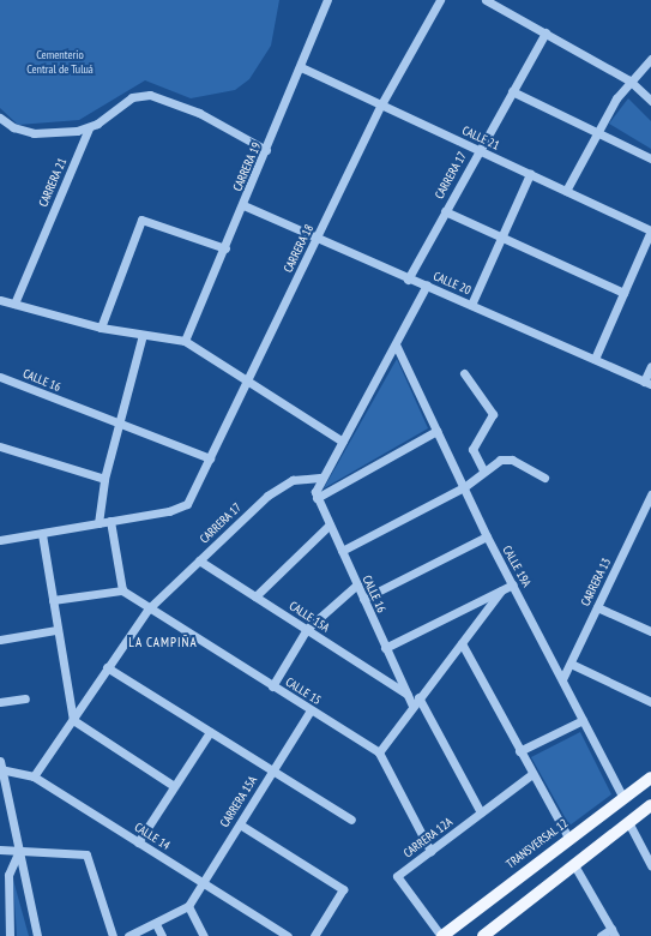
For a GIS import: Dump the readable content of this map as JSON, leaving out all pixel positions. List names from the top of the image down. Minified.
{"streets":{"main road":["TRANSVERSAL 12"],"street":["CALLE 21","CARRERA 19","CARRERA 17","CARRERA 21","CARRERA 18","CALLE 20","CALLE 16","CALLE 19A","CARRERA 13","CALLE 15A","CALLE 15","CARRERA 15A","CALLE 14","CARRERA 12A"]},"crossings":[["CALLE 21","CARRERA 19"],["CALLE 21","CARRERA 17"],["CALLE 21","CARRERA 18"],["CARRERA 19","CALLE 20"],["CARRERA 17","CALLE 20"],["CARRERA 17","CALLE 15A"],["CARRERA 17","CALLE 15"],["CARRERA 17","CALLE 14"],["CARRERA 18","CALLE 20"],["CARRERA 18","CALLE 16"],["CALLE 16","CALLE 15A"],["CALLE 19A","CARRERA 13"],["CALLE 19A","TRANSVERSAL 12"],["CALLE 15","CARRERA 15A"],["CARRERA 15A","CALLE 14"],["CARRERA 12A","TRANSVERSAL 12"]],"districts":["LA CAMPIÑA"],"parks":["Cementerio Central de Tuluá"]}
